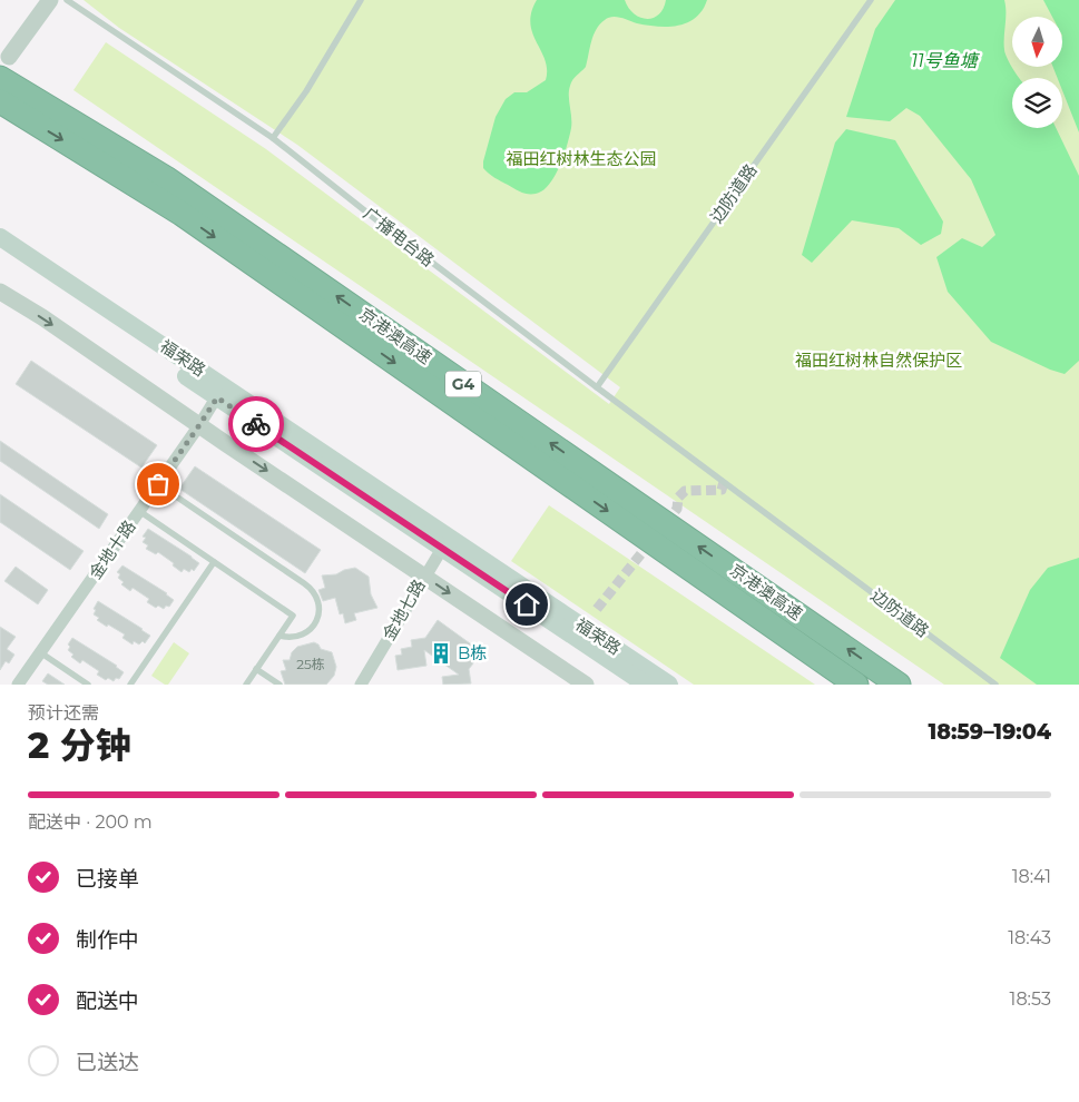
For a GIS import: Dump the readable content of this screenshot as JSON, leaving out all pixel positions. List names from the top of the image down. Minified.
{"streets":{"highway":["京港澳高速","G4"],"main road":["福荣路"],"street":["金地十路","金地七路"],"lane":["边防道路","广播电台路"]},"crossings":[["边防道路","广播电台路"],["京港澳高速","G4"],["福荣路","金地十路"],["福荣路","金地七路"]],"water":["11号鱼塘"],"parks":["福田红树林生态公园","福田红树林自然保护区"],"places":{"building":["B栋"]},"house_numbers":["25栋"],"north":"bottom","page":{"heading":["2 分钟","预计还需","18:59–19:04"],"bar":"配送中 · 200 m","list":[["已接单","18:41"],["制作中","18:43"],["配送中","18:53"],"已送达"]}}
